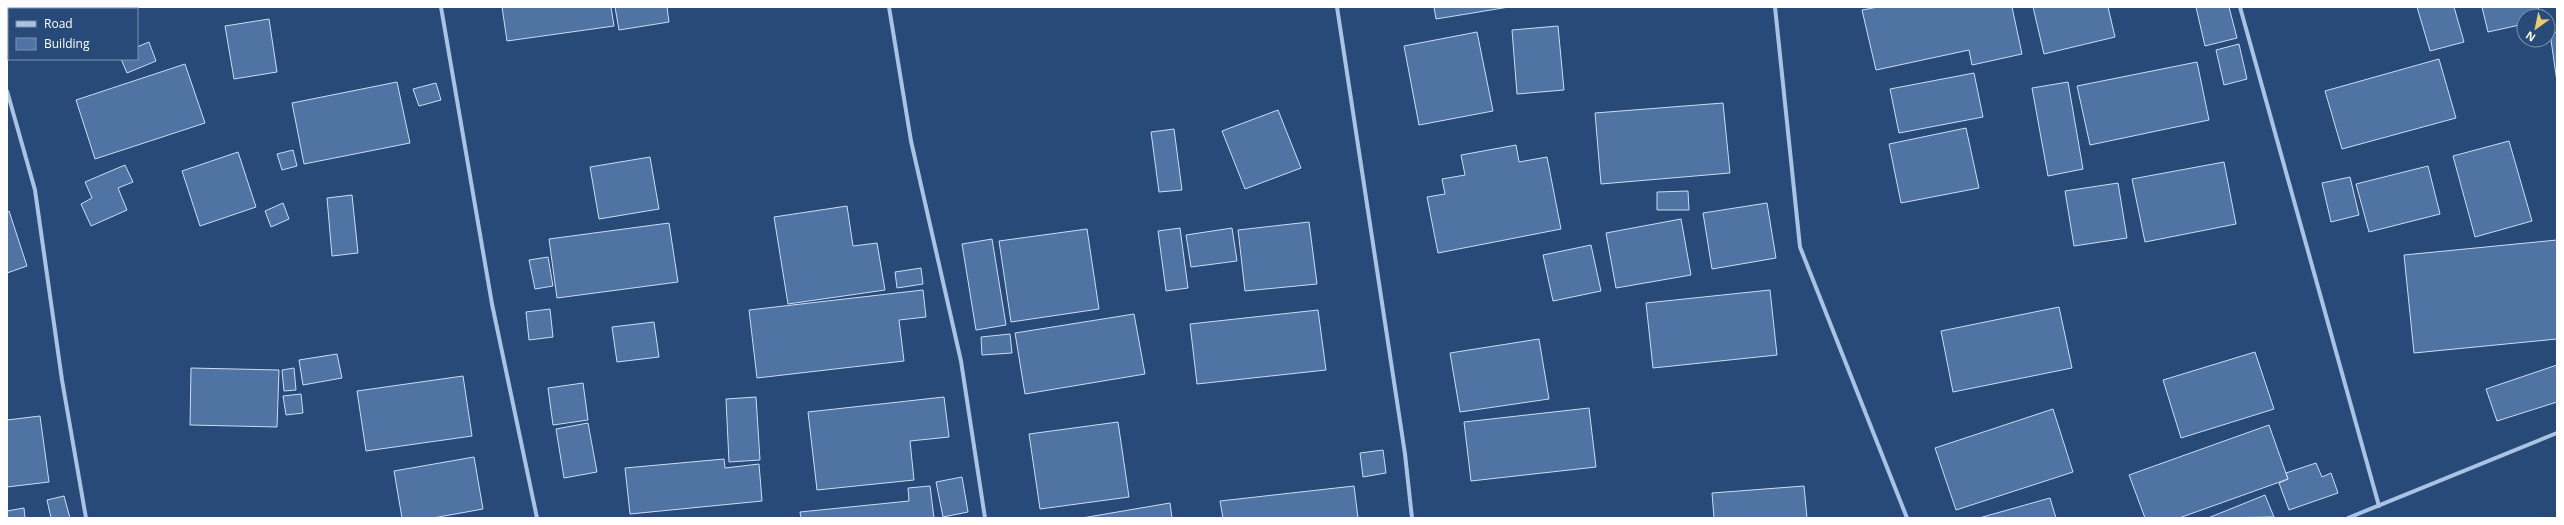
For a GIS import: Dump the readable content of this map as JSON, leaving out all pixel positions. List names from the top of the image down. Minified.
{"legend":["Road","Building"],"north":"bottom left"}
